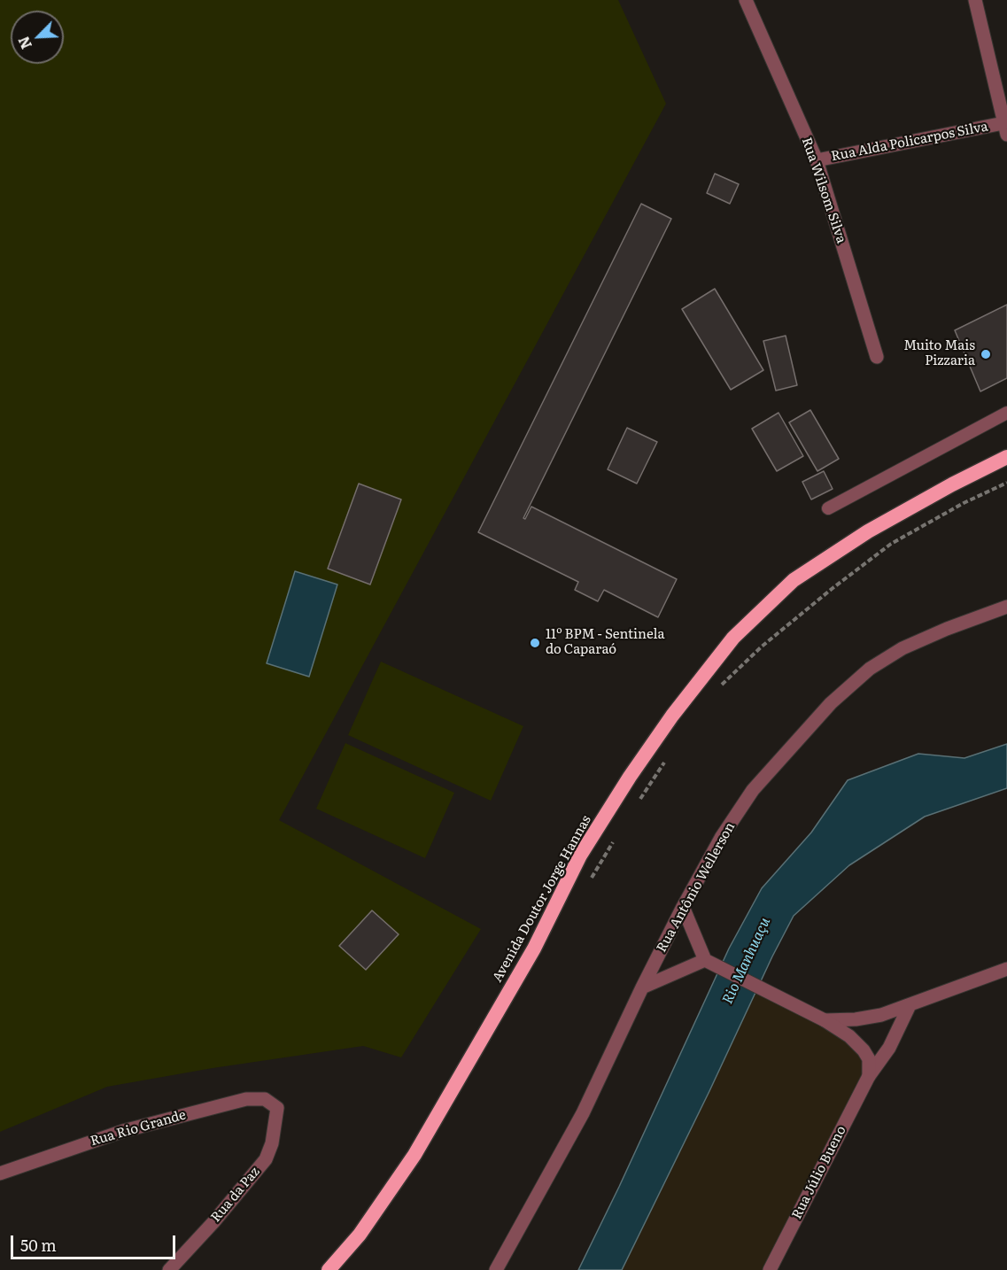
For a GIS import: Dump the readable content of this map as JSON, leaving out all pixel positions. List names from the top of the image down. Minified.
{"streets":{"highway":["Avenida Doutor Jorge Hannas"],"street":["Rua Alda Policarpos Silva","Rua Wilsom Silva","Rua Antônio Wellerson","Rua Rio Grande","Rua Júlio Bueno","Rua da Paz"]},"crossings":[["Rua Alda Policarpos Silva","Rua Wilsom Silva"],["Rua Rio Grande","Rua da Paz"]],"water":["Rio Manhuaçu"],"places":["Muito Mais Pizzaria","11º BPM - Sentinela do Caparaó"],"scale_bar":"50 m","north":"bottom left"}
